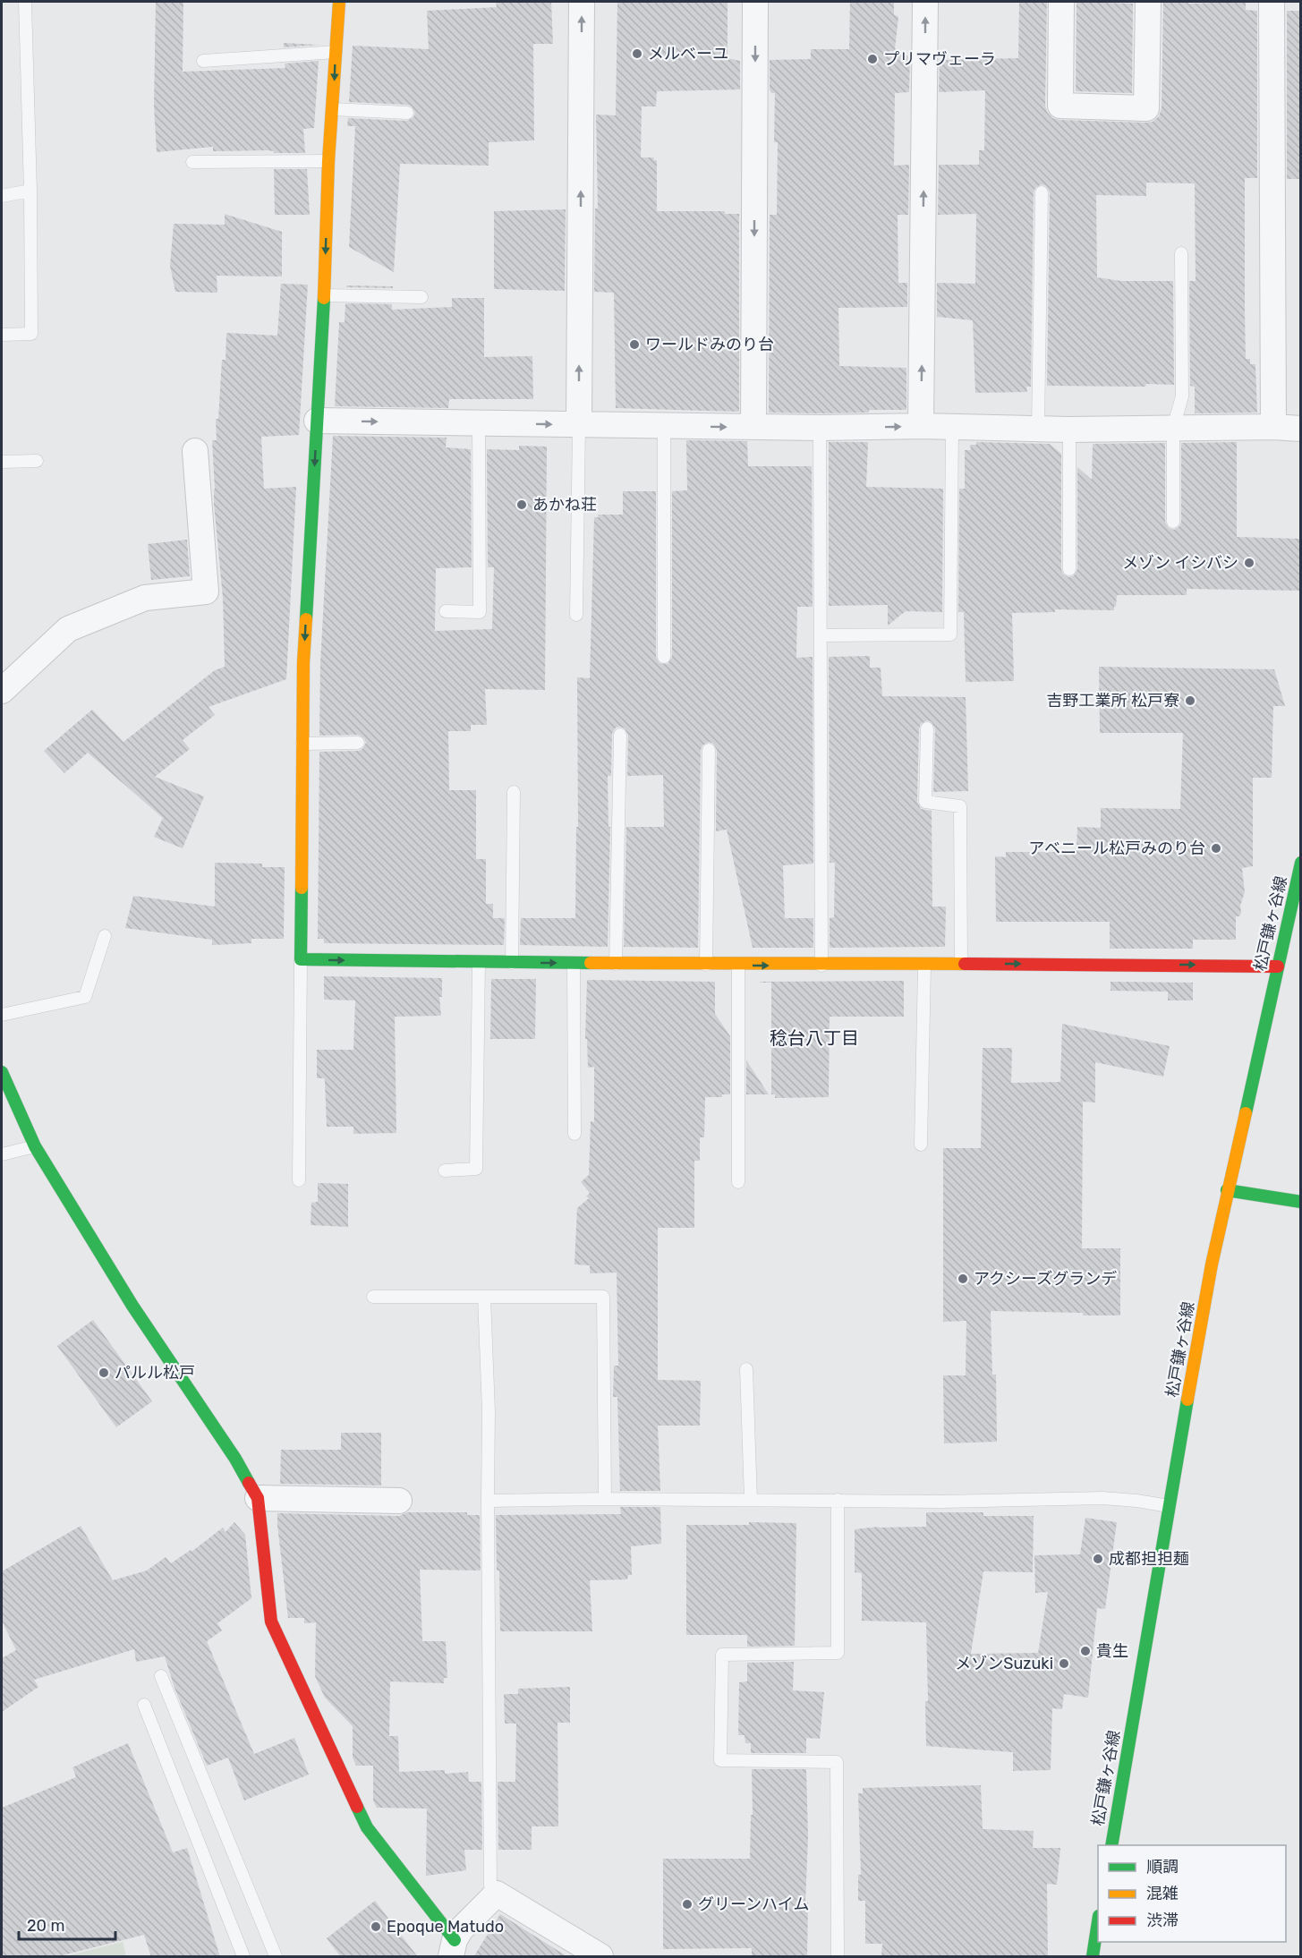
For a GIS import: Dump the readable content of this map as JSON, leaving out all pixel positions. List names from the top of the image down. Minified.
{"streets":{"street":["松戸鎌ヶ谷線"]},"districts":["稔台八丁目"],"places":["メルベーユ","プリマヴェーラ","ワールドみのり台","あかね荘","メゾン イシバシ","吉野工業所 松戸寮","アベニール松戸みのり台","アクシーズグランデ","パルル松戸","成都担担麺","貴生","メゾンSuzuki","グリーンハイム","Epoque Matudo"],"legend":["順調","混雑","渋滞"],"scale_bar":"20 m"}
